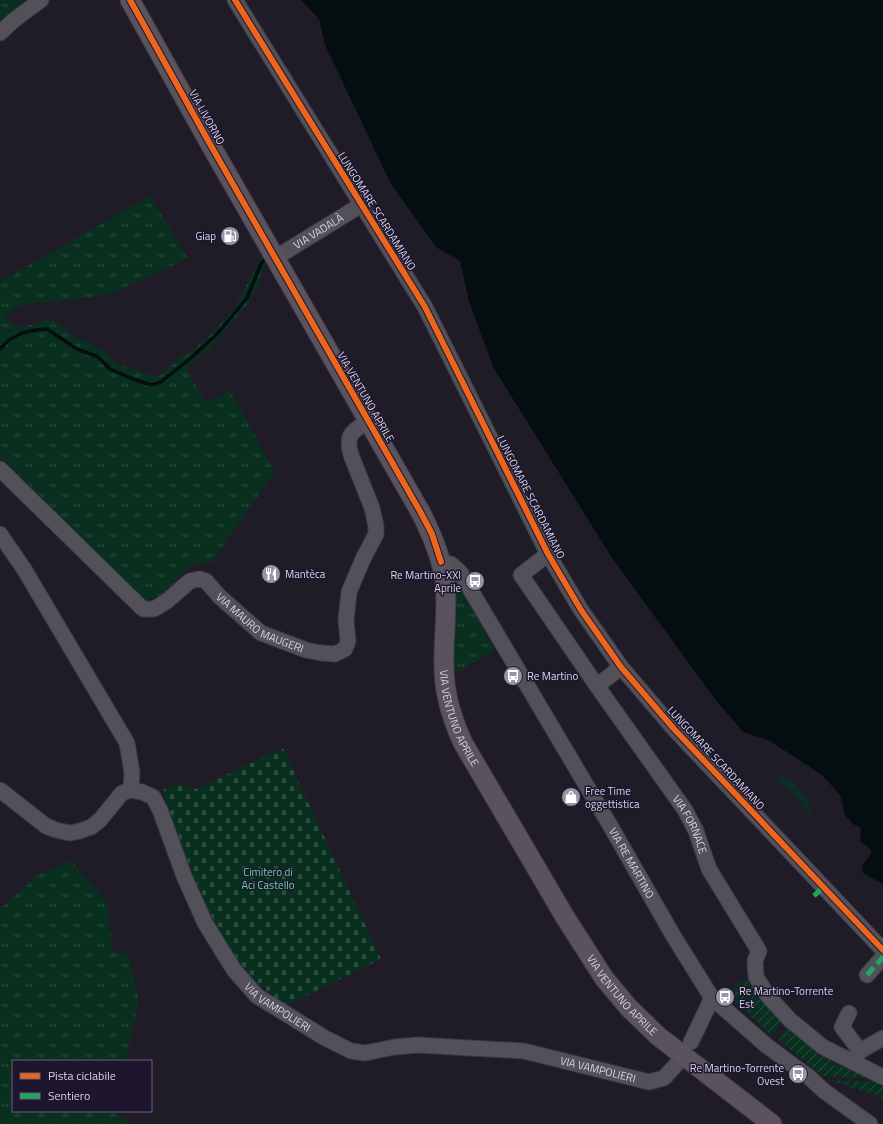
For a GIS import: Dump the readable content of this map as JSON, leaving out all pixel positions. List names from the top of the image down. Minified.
{"streets":{"main road":["VIA LIVORNO","VIA VENTUNO APRILE"],"street":["LUNGOMARE SCARDAMIANO","VIA VADALÀ","VIA MAURO MAUGERI","VIA FORNACE","VIA RE MARTINO","VIA VAMPOLIERI"]},"crossings":[["VIA LIVORNO","VIA VADALÀ"],["VIA LIVORNO","VIA VENTUNO APRILE"],["LUNGOMARE SCARDAMIANO","VIA VADALÀ"],["LUNGOMARE SCARDAMIANO","VIA FORNACE"],["VIA VADALÀ","VIA VENTUNO APRILE"],["VIA VENTUNO APRILE","VIA MAURO MAUGERI"],["VIA VENTUNO APRILE","VIA RE MARTINO"],["VIA VENTUNO APRILE","VIA VAMPOLIERI"],["VIA RE MARTINO","VIA VAMPOLIERI"]],"parks":["Cimitero di Aci Castello"],"places":{"fuel station":["Giap"],"restaurant":["Mantèca"],"bus stop":["Re Martino-XXI Aprile","Re Martino","Re Martino-Torrente Est","Re Martino-Torrente Ovest"],"shop":["Free Time oggettistica"]},"legend":["Pista ciclabile","Sentiero"]}
